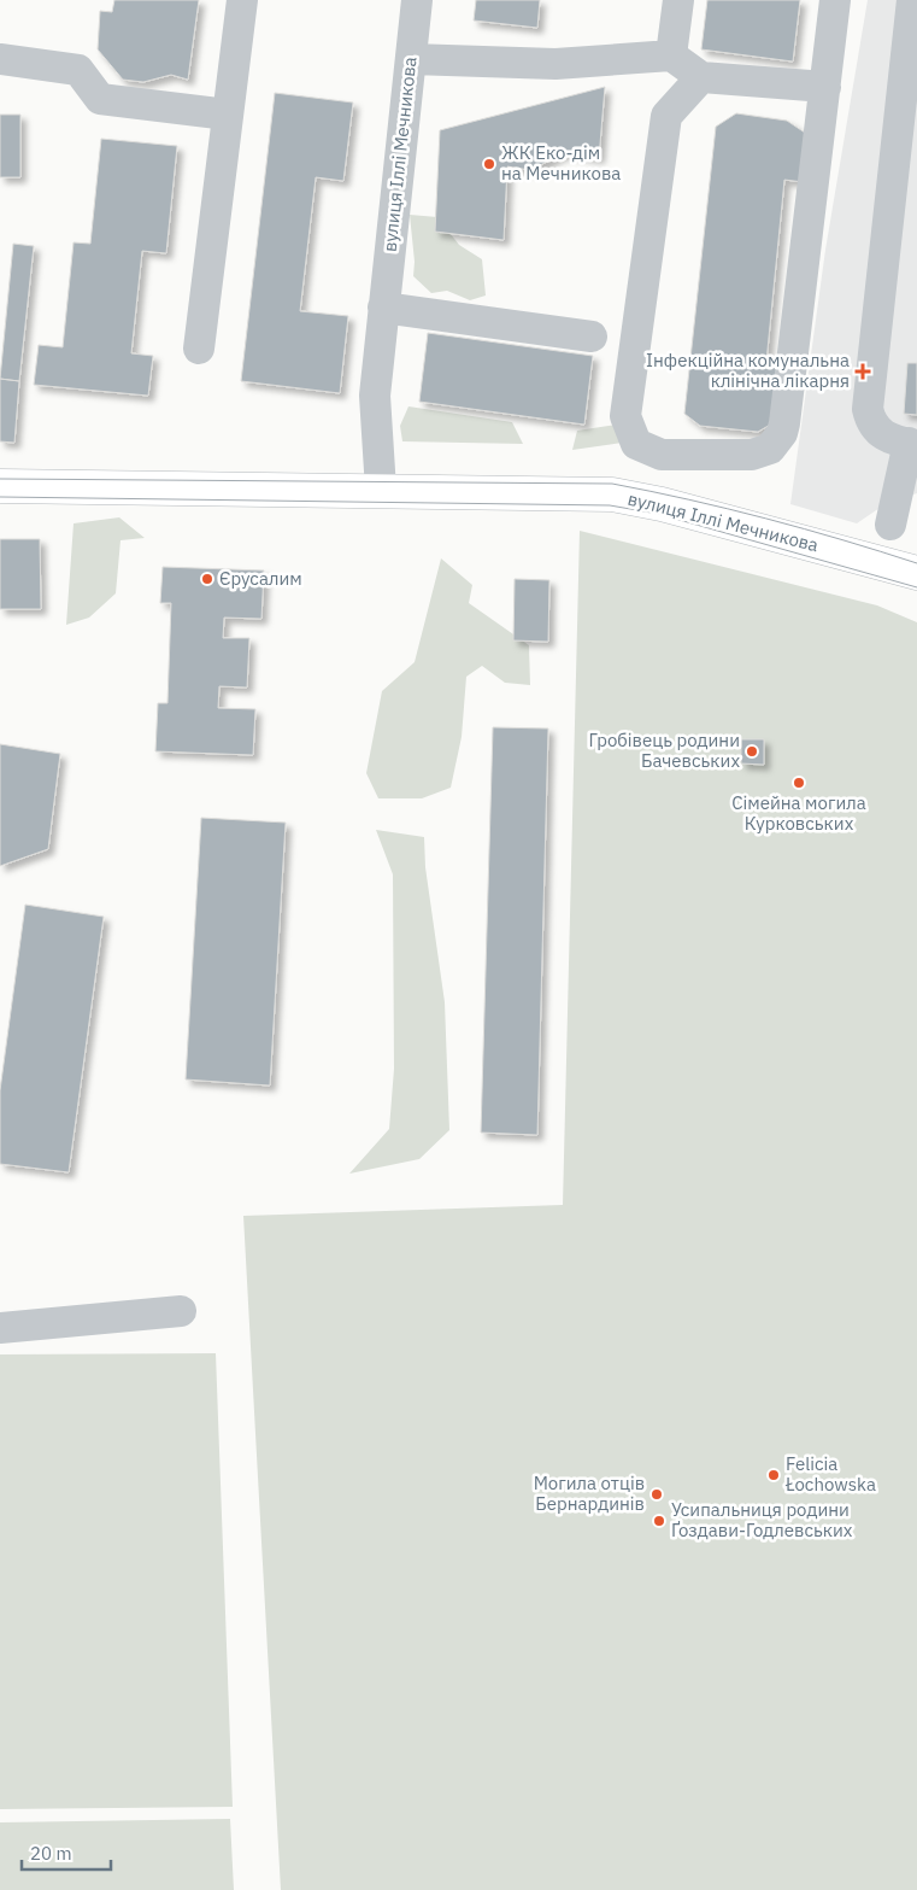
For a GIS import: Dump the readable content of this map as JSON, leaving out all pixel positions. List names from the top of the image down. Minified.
{"streets":{"main road":["вулиця Іллі Мечникова"]},"places":{"other":["ЖК Еко-дім на Мечникова","Єрусалим","Гробівець родини Бачевських","Сімейна могила Курковських","Felicia Łochowska","Могила отців Бернардинів","Усипальниця родини Ґоздави-Годлевських"],"health":["Інфекційна комунальна клінічна лікарня"]},"scale_bar":"20 m"}
